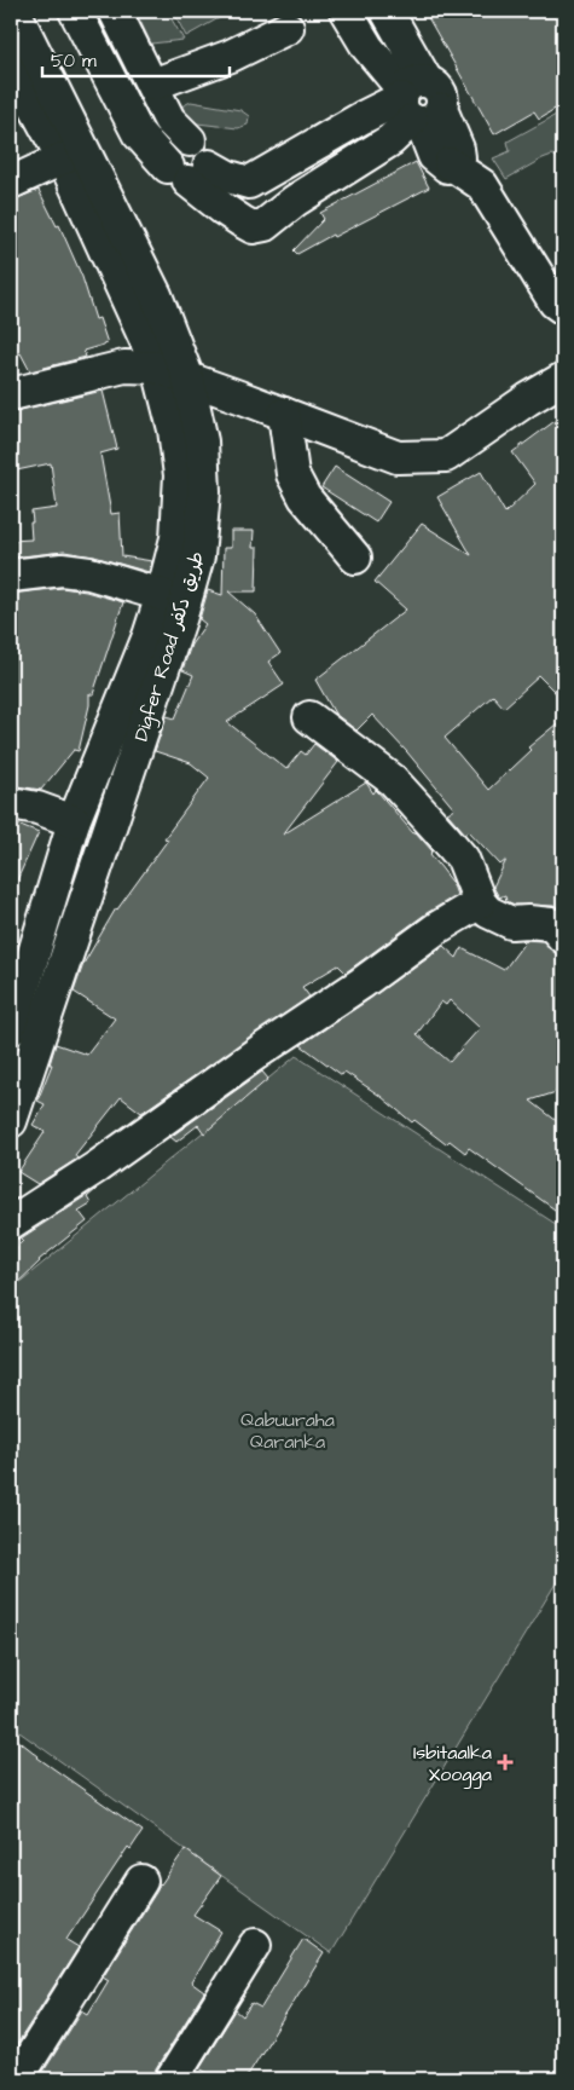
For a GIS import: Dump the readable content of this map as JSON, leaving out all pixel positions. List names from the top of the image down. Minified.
{"streets":{"street":["Digfer Road طريق دكفر"]},"parks":["Qabuuraha Qaranka"],"places":{"health":["Isbitaalka Xoogga"]},"scale_bar":"50 m"}
